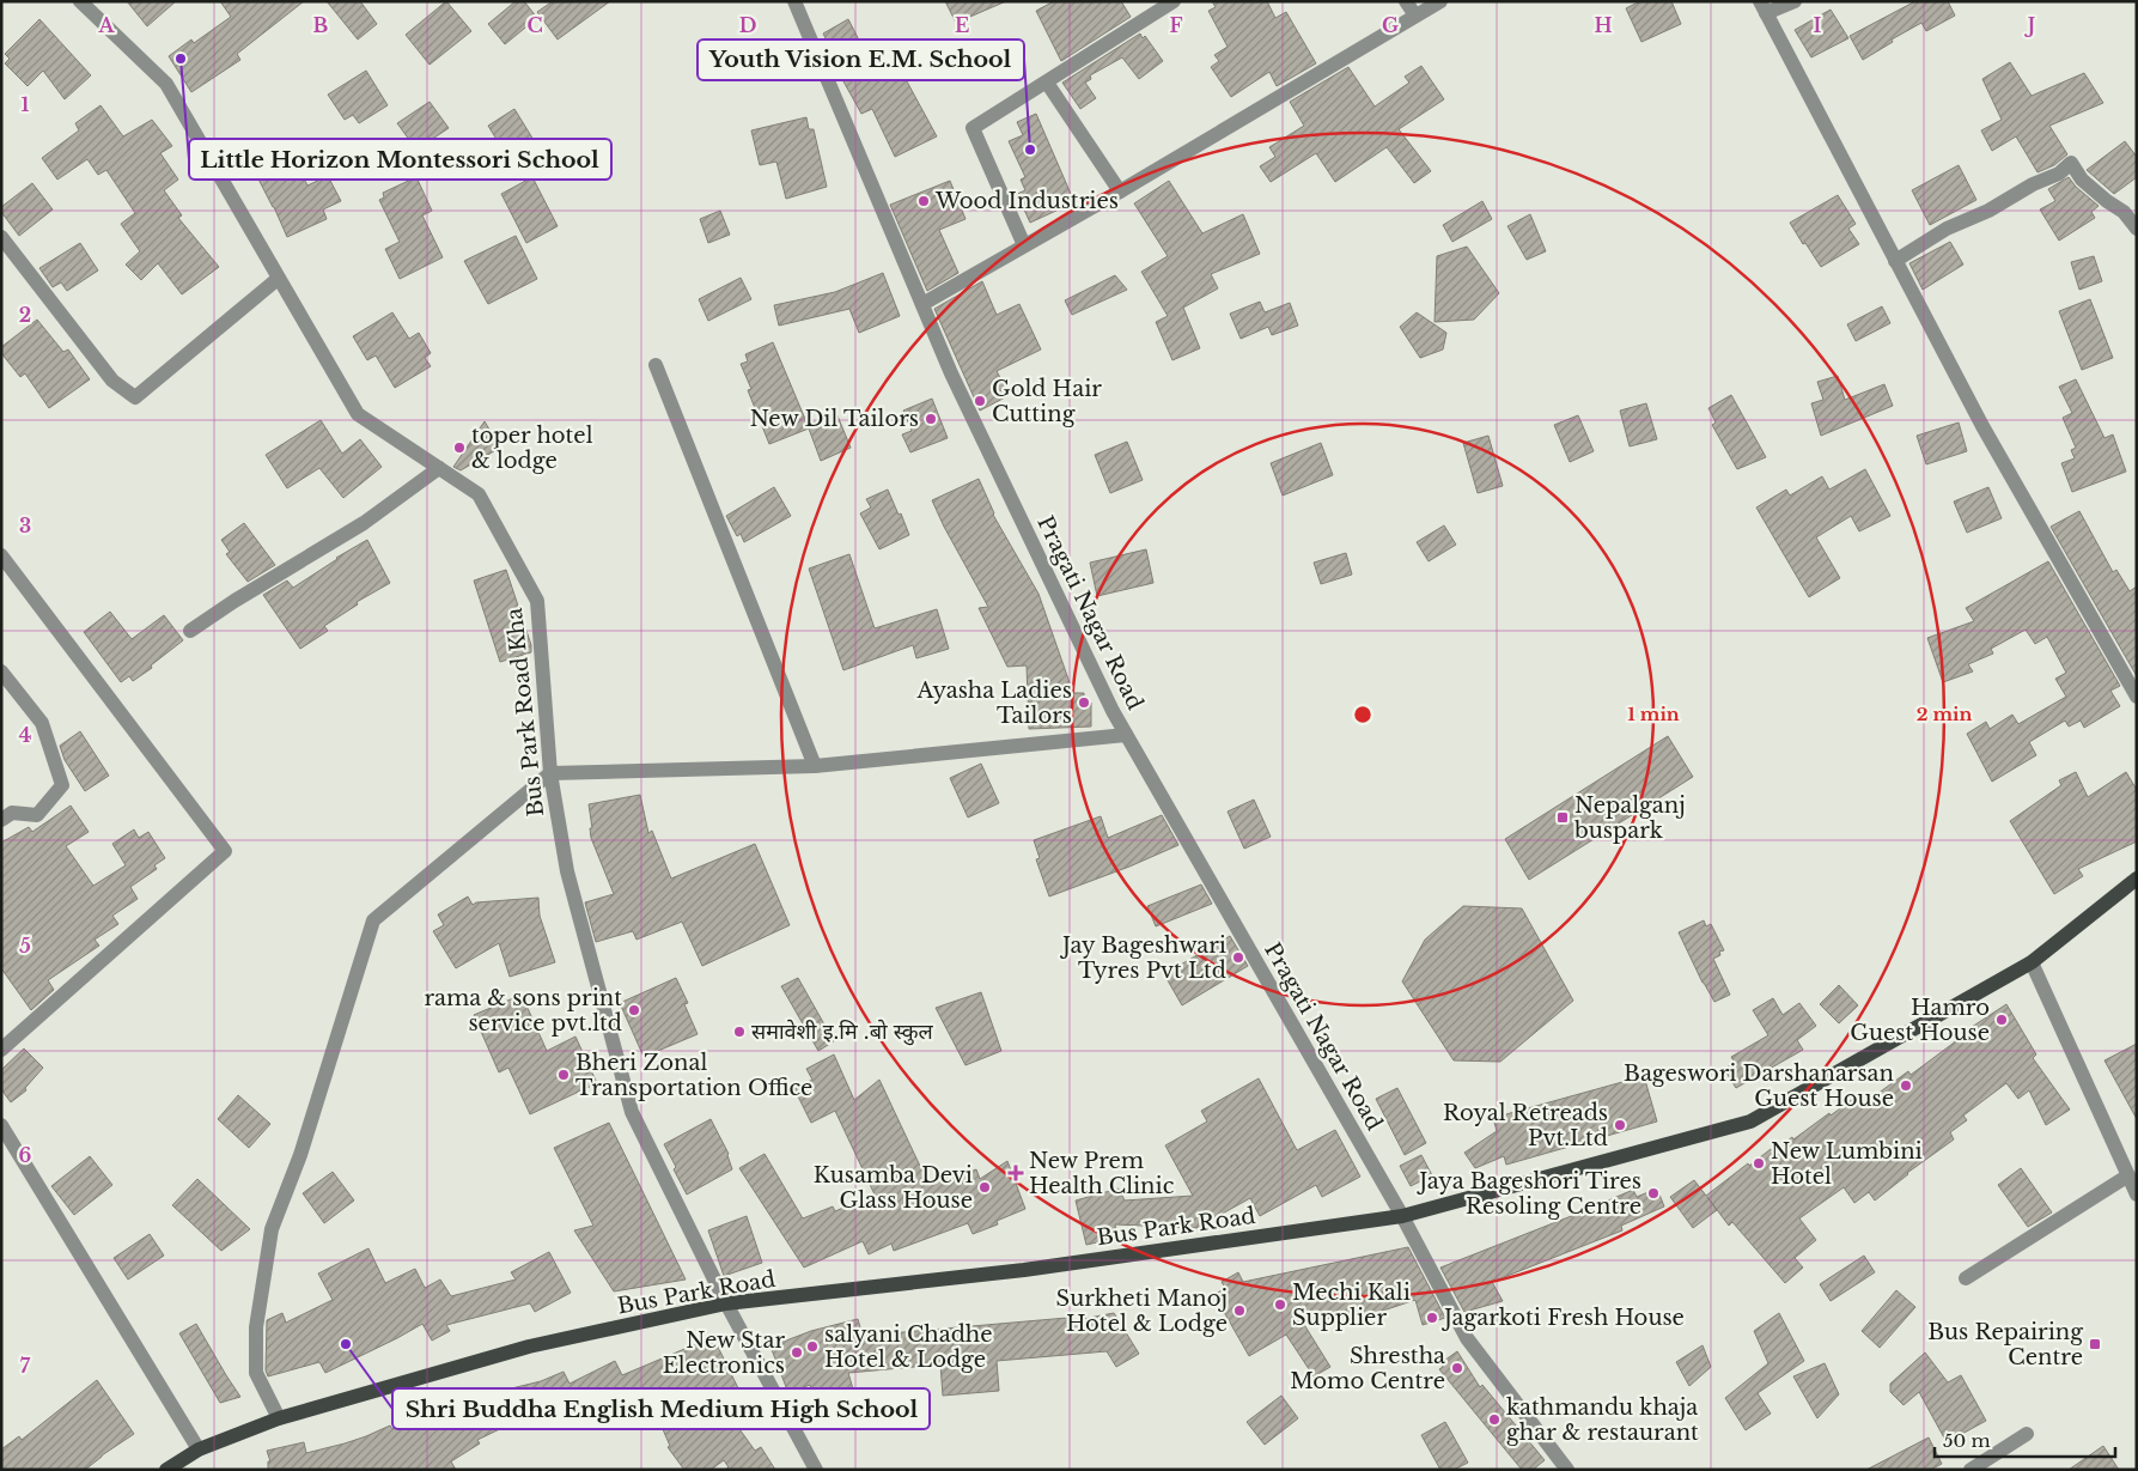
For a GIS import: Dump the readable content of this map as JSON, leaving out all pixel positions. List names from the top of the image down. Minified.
{"streets":{"main road":["Bus Park Road"],"street":["Pragati Nagar Road","Bus Park Road Kha"]},"crossings":[["Pragati Nagar Road","Bus Park Road"],["Bus Park Road Kha","Bus Park Road"]],"places":{"other":["Little Horizon Montessori School","Youth Vision E.M. School","Wood Industries","Gold Hair Cutting","New Dil Tailors","toper hotel & lodge","Ayasha Ladies Tailors","Jay Bageshwari Tyres Pvt Ltd","rama & sons print service pvt.ltd","Hamro Guest House","समावेशी इ.मि .बाे स्कुल","Bheri Zonal Transportation Office","Bageswori Darshanarsan Guest House","Royal Retreads Pvt.Ltd","New Lumbini Hotel","Kusamba Devi Glass House","Jaya Bageshori Tires Resoling Centre","Mechi Kali Supplier","Surkheti Manoj Hotel & Lodge","Jagarkoti Fresh House","Shri Buddha English Medium High School","salyani Chadhe Hotel & Lodge","New Star Electronics","Shrestha Momo Centre","kathmandu khaja ghar & restaurant"],"transit":["Nepalganj buspark","Bus Repairing Centre"],"health":["New Prem Health Clinic"]},"scale_bar":"50 m","grid":{"columns":["A","B","C","D","E","F","G","H","I","J"],"rows":["1","2","3","4","5","6","7"]},"rings":["1 min","2 min"]}
